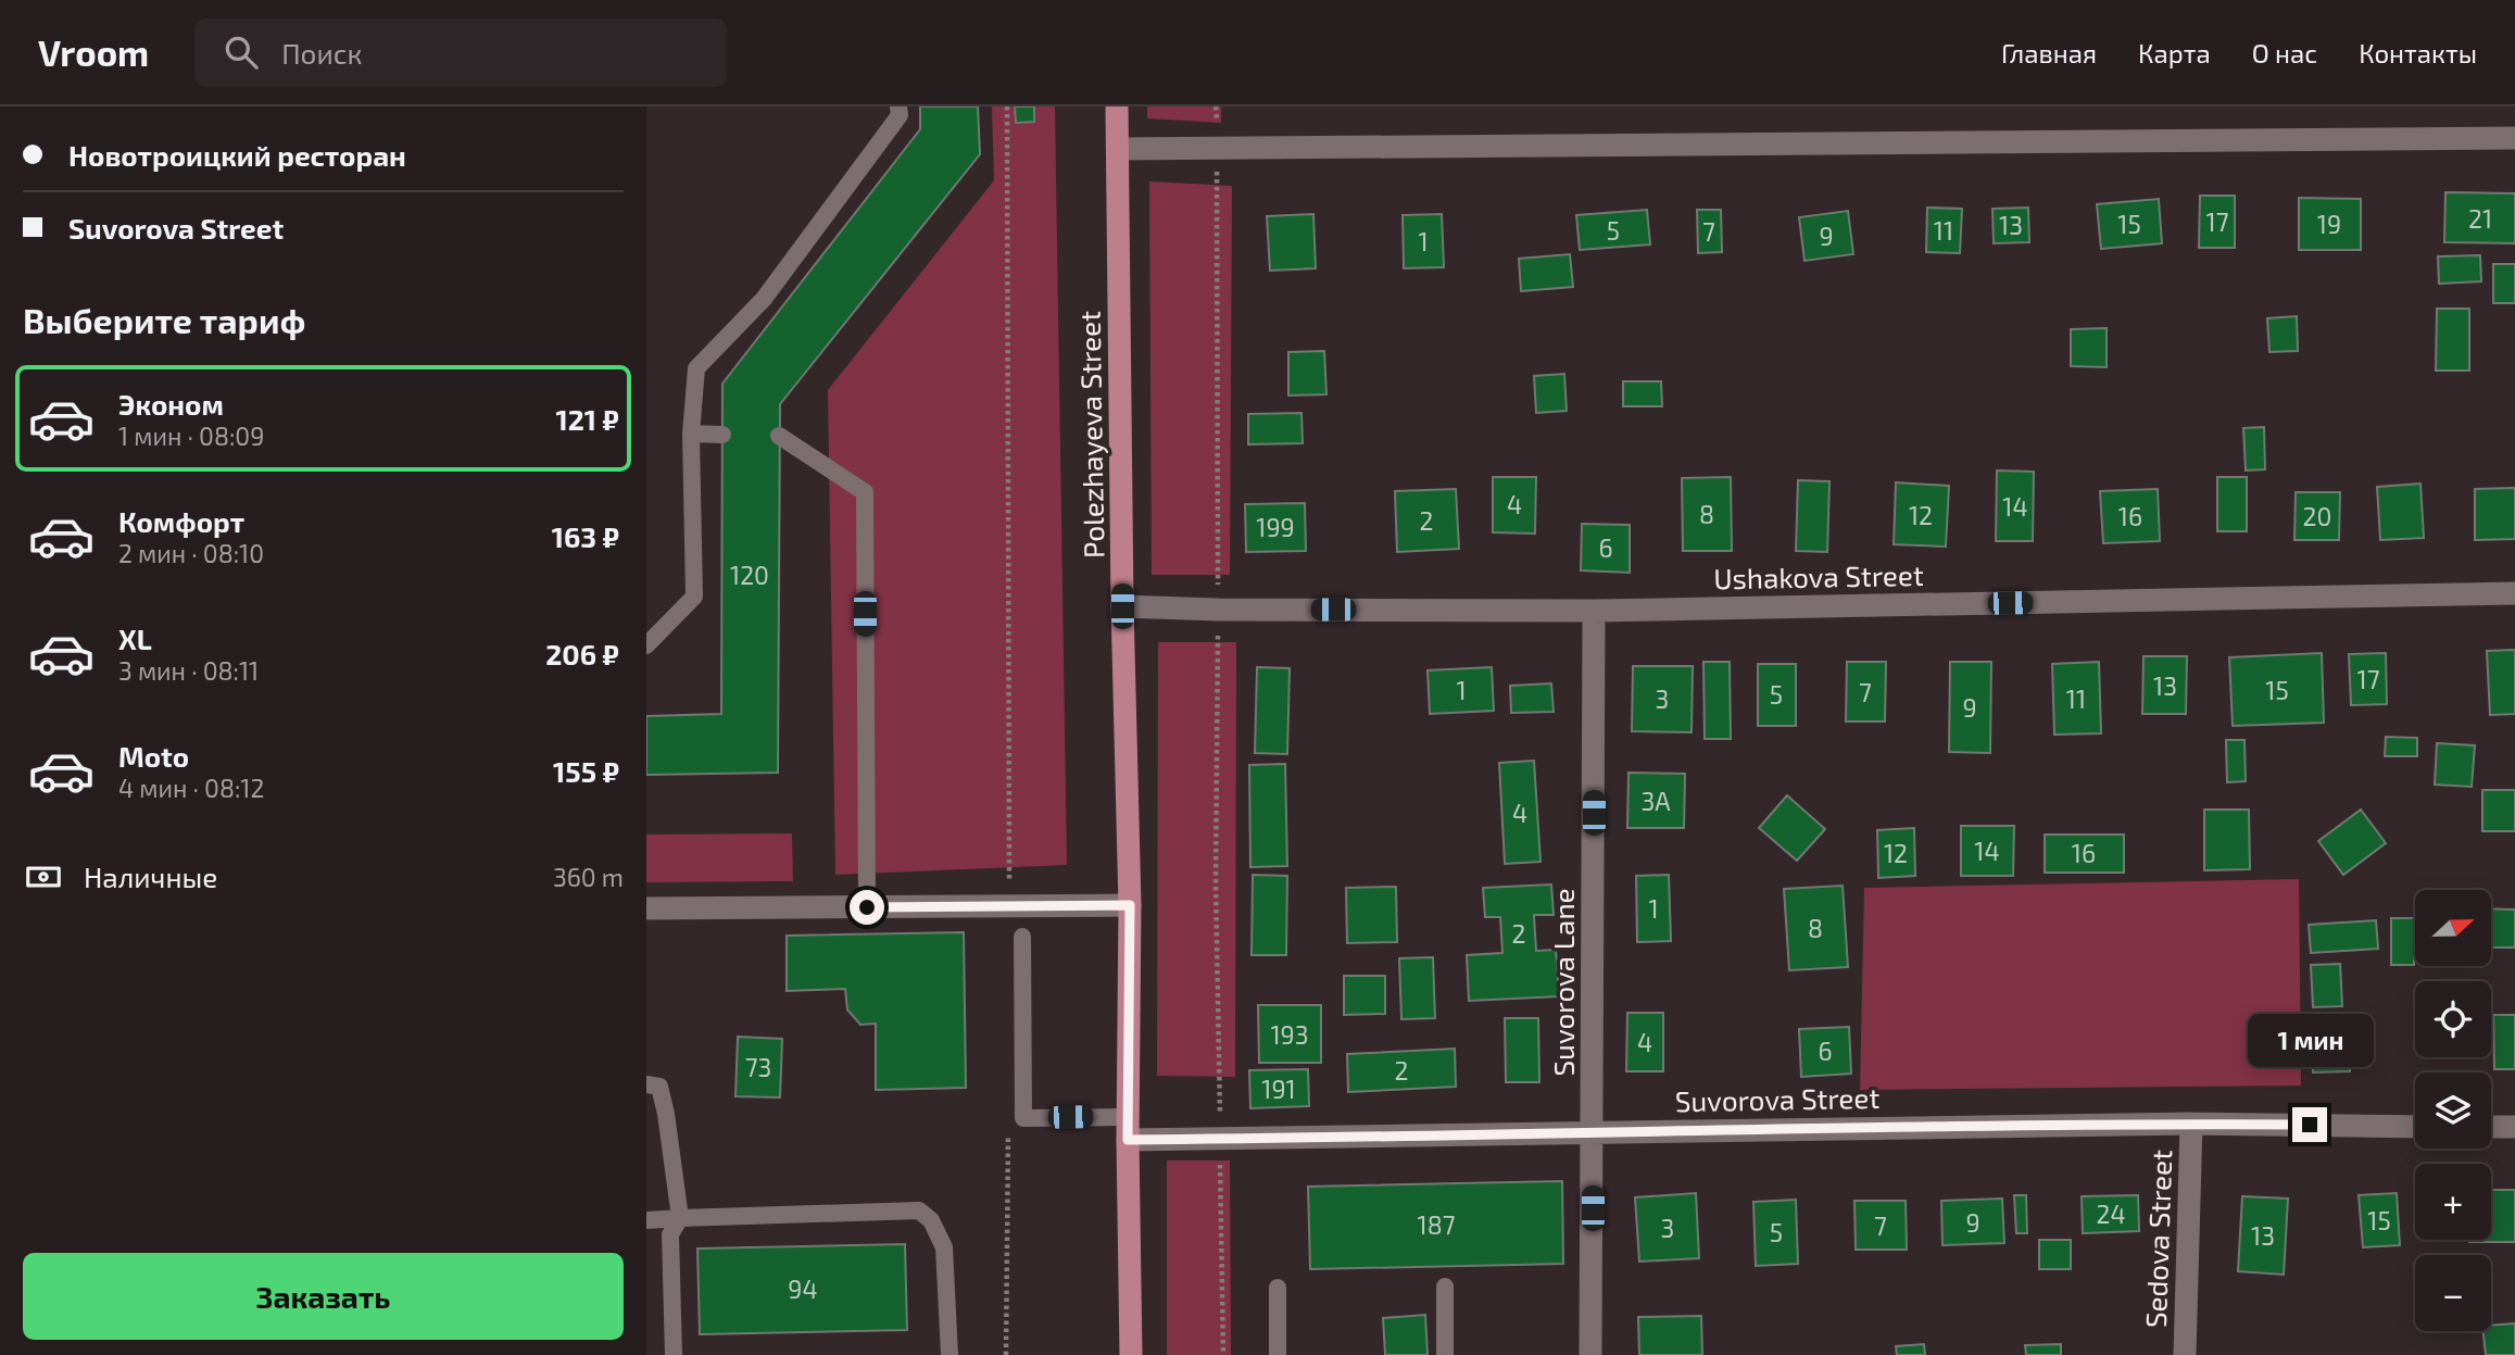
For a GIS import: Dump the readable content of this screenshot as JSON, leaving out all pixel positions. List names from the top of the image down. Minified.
{"streets":{"main road":["Polezhayeva Street"],"street":["Ushakova Street","Suvorova Lane","Suvorova Street","Sedova Street"]},"crossings":[["Polezhayeva Street","Ushakova Street"],["Polezhayeva Street","Suvorova Street"],["Ushakova Street","Suvorova Lane"],["Suvorova Lane","Suvorova Street"],["Suvorova Street","Sedova Street"]],"house_numbers":["21","17","15","19","13","5","11","7","9","1","4","14","8","12","16","20","2","199","6","120","17","13","1","15","7","5","3","11","9","3А","4","14","12","16","1","8","2","193","4","6","73","2","191","24","15","9","187","7","3","5","13","94"],"north":"right","page":{"header":"Vroom","search":"Поиск","nav":["Главная","Карта","О нас","Контакты"],"banner":["Новотроицкий ресторан","Suvorova Street"],"heading":"Выберите тариф","list":[{"name":"Эконом","note":"1 мин · 08:09","value":"121 ₽"},{"name":"Комфорт","note":"2 мин · 08:10","value":"163 ₽"},{"name":"XL","note":"3 мин · 08:11","value":"206 ₽"},{"name":"Moto","note":"4 мин · 08:12","value":"155 ₽"}],"pay":["Наличные","360 m"],"map_buttons":["+","−"],"bubble":"1 мин","buttons":"Заказать"}}
